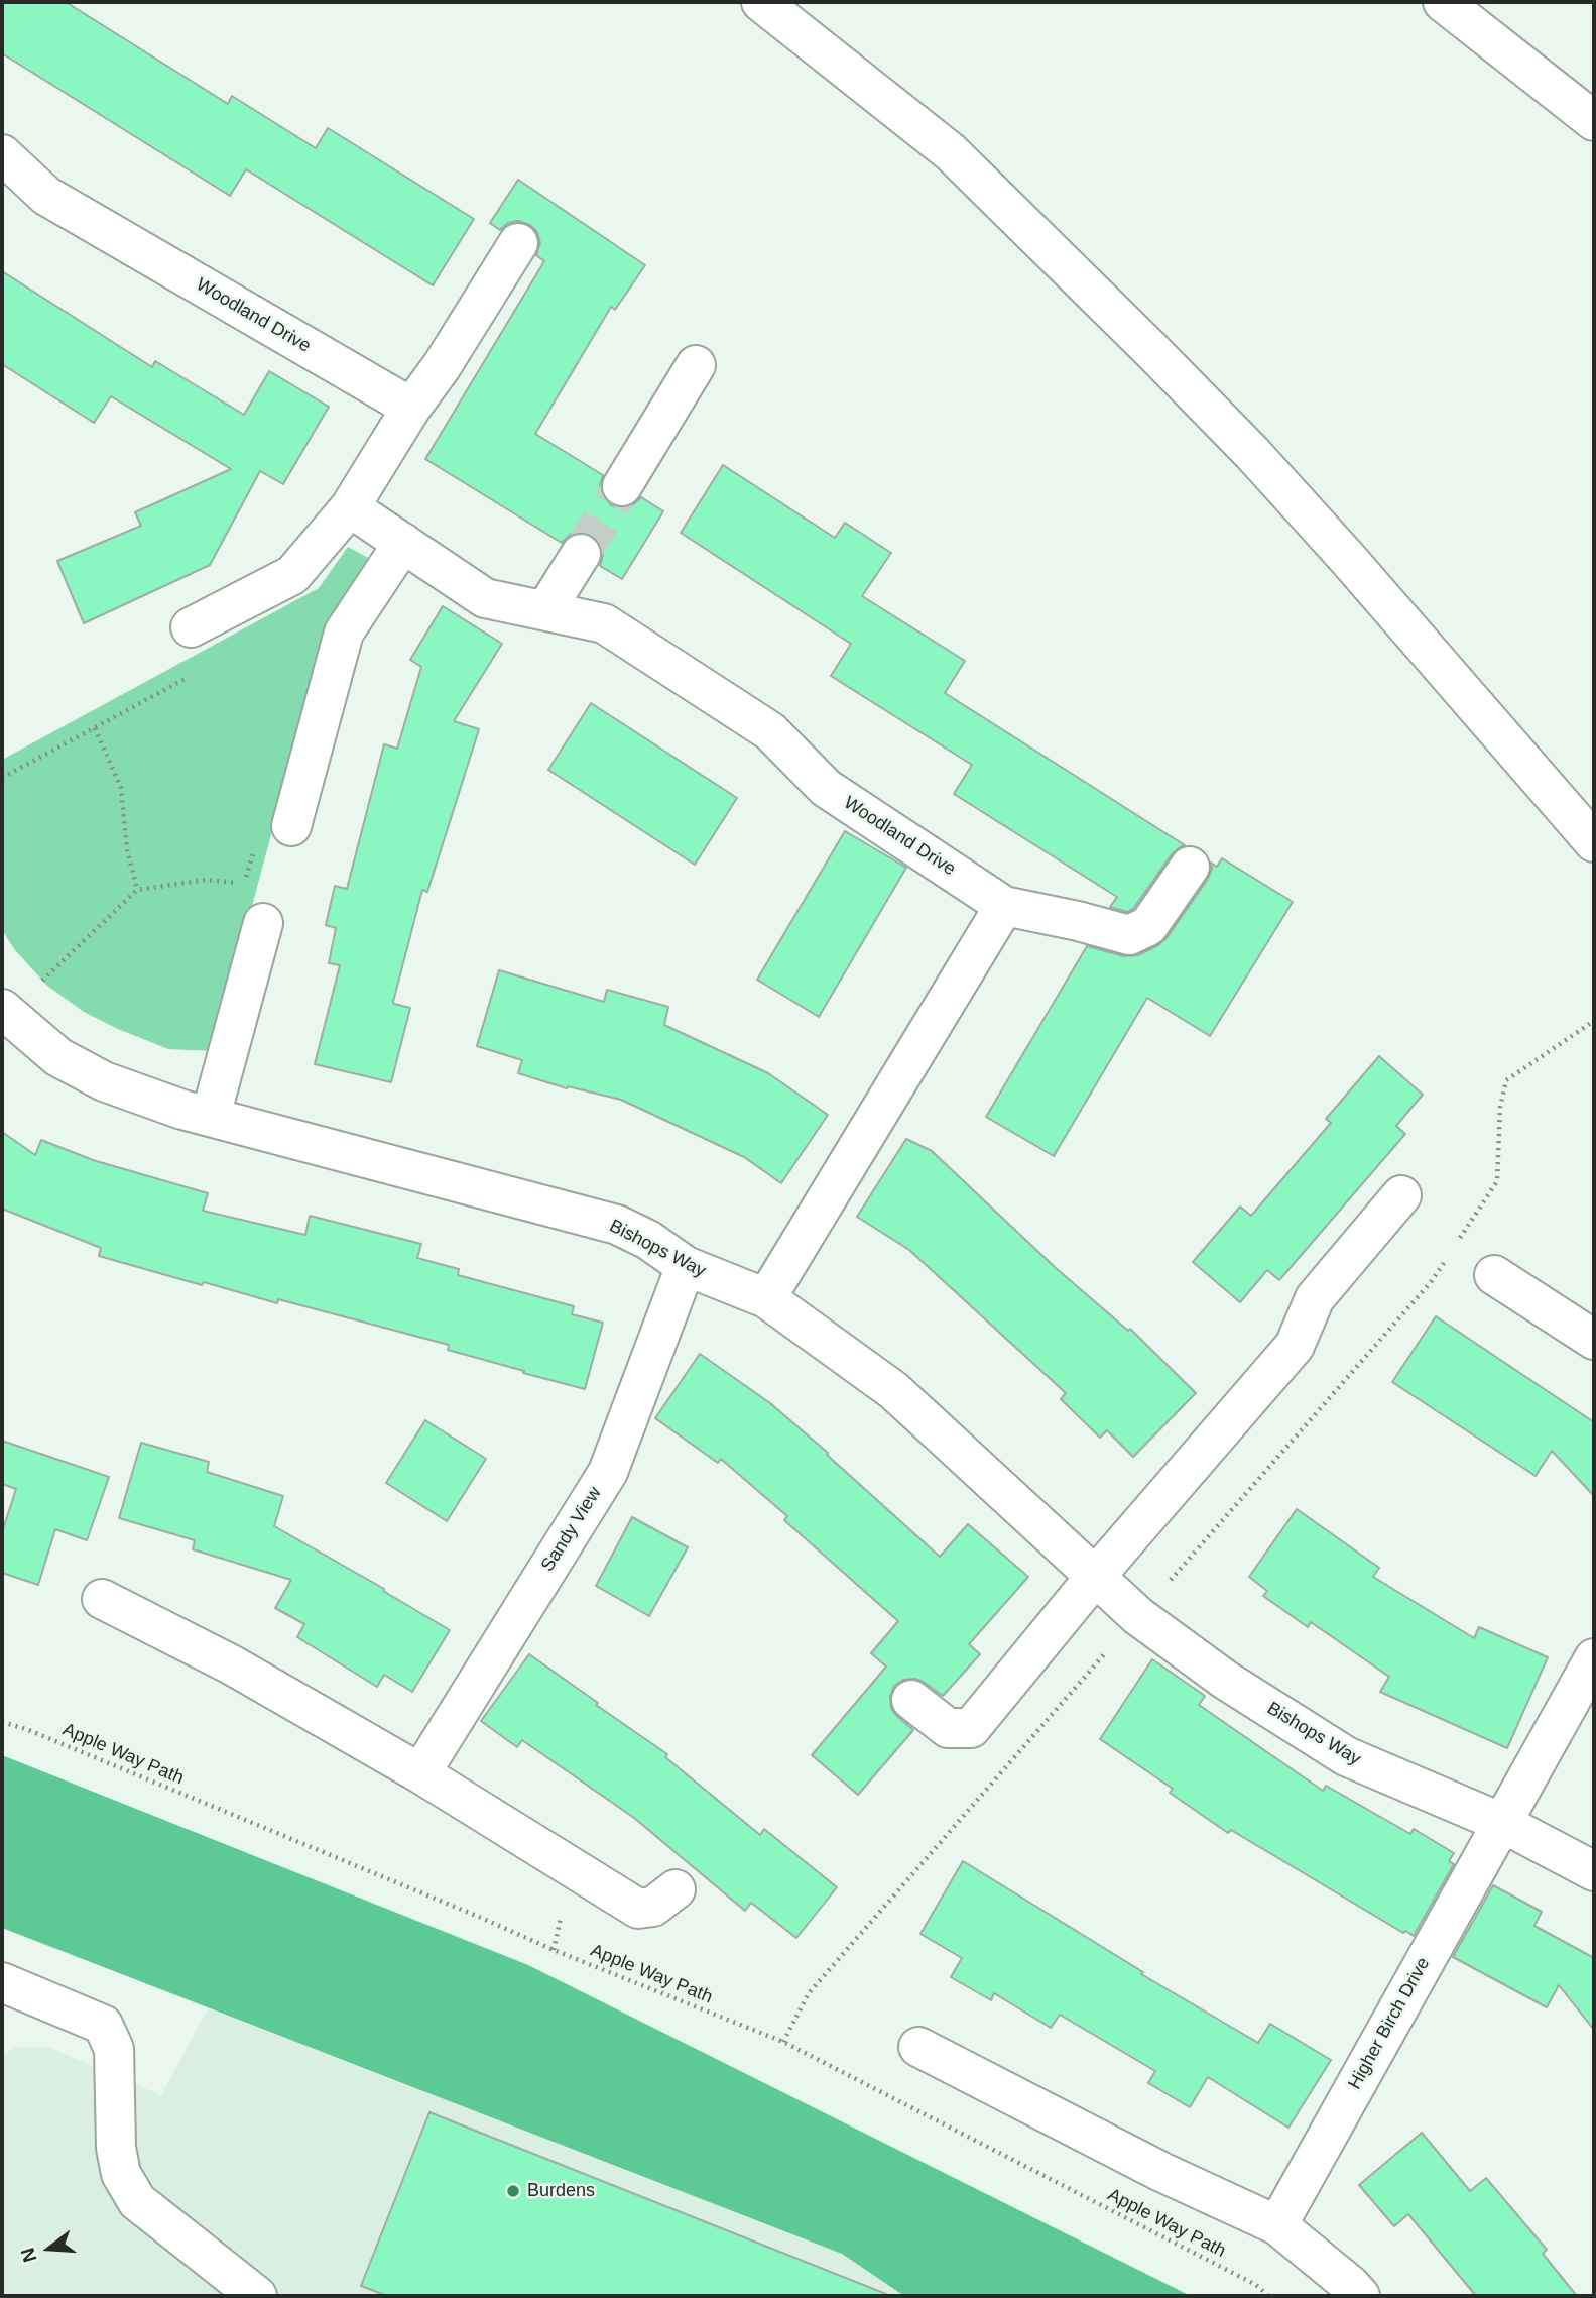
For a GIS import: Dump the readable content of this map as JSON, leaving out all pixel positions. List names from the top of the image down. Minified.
{"streets":{"street":["Woodland Drive","Bishops Way","Sandy View","Higher Birch Drive"],"path":["Apple Way Path"]},"crossings":[["Bishops Way","Sandy View"],["Bishops Way","Higher Birch Drive"]],"places":["Burdens"],"north":"left"}
